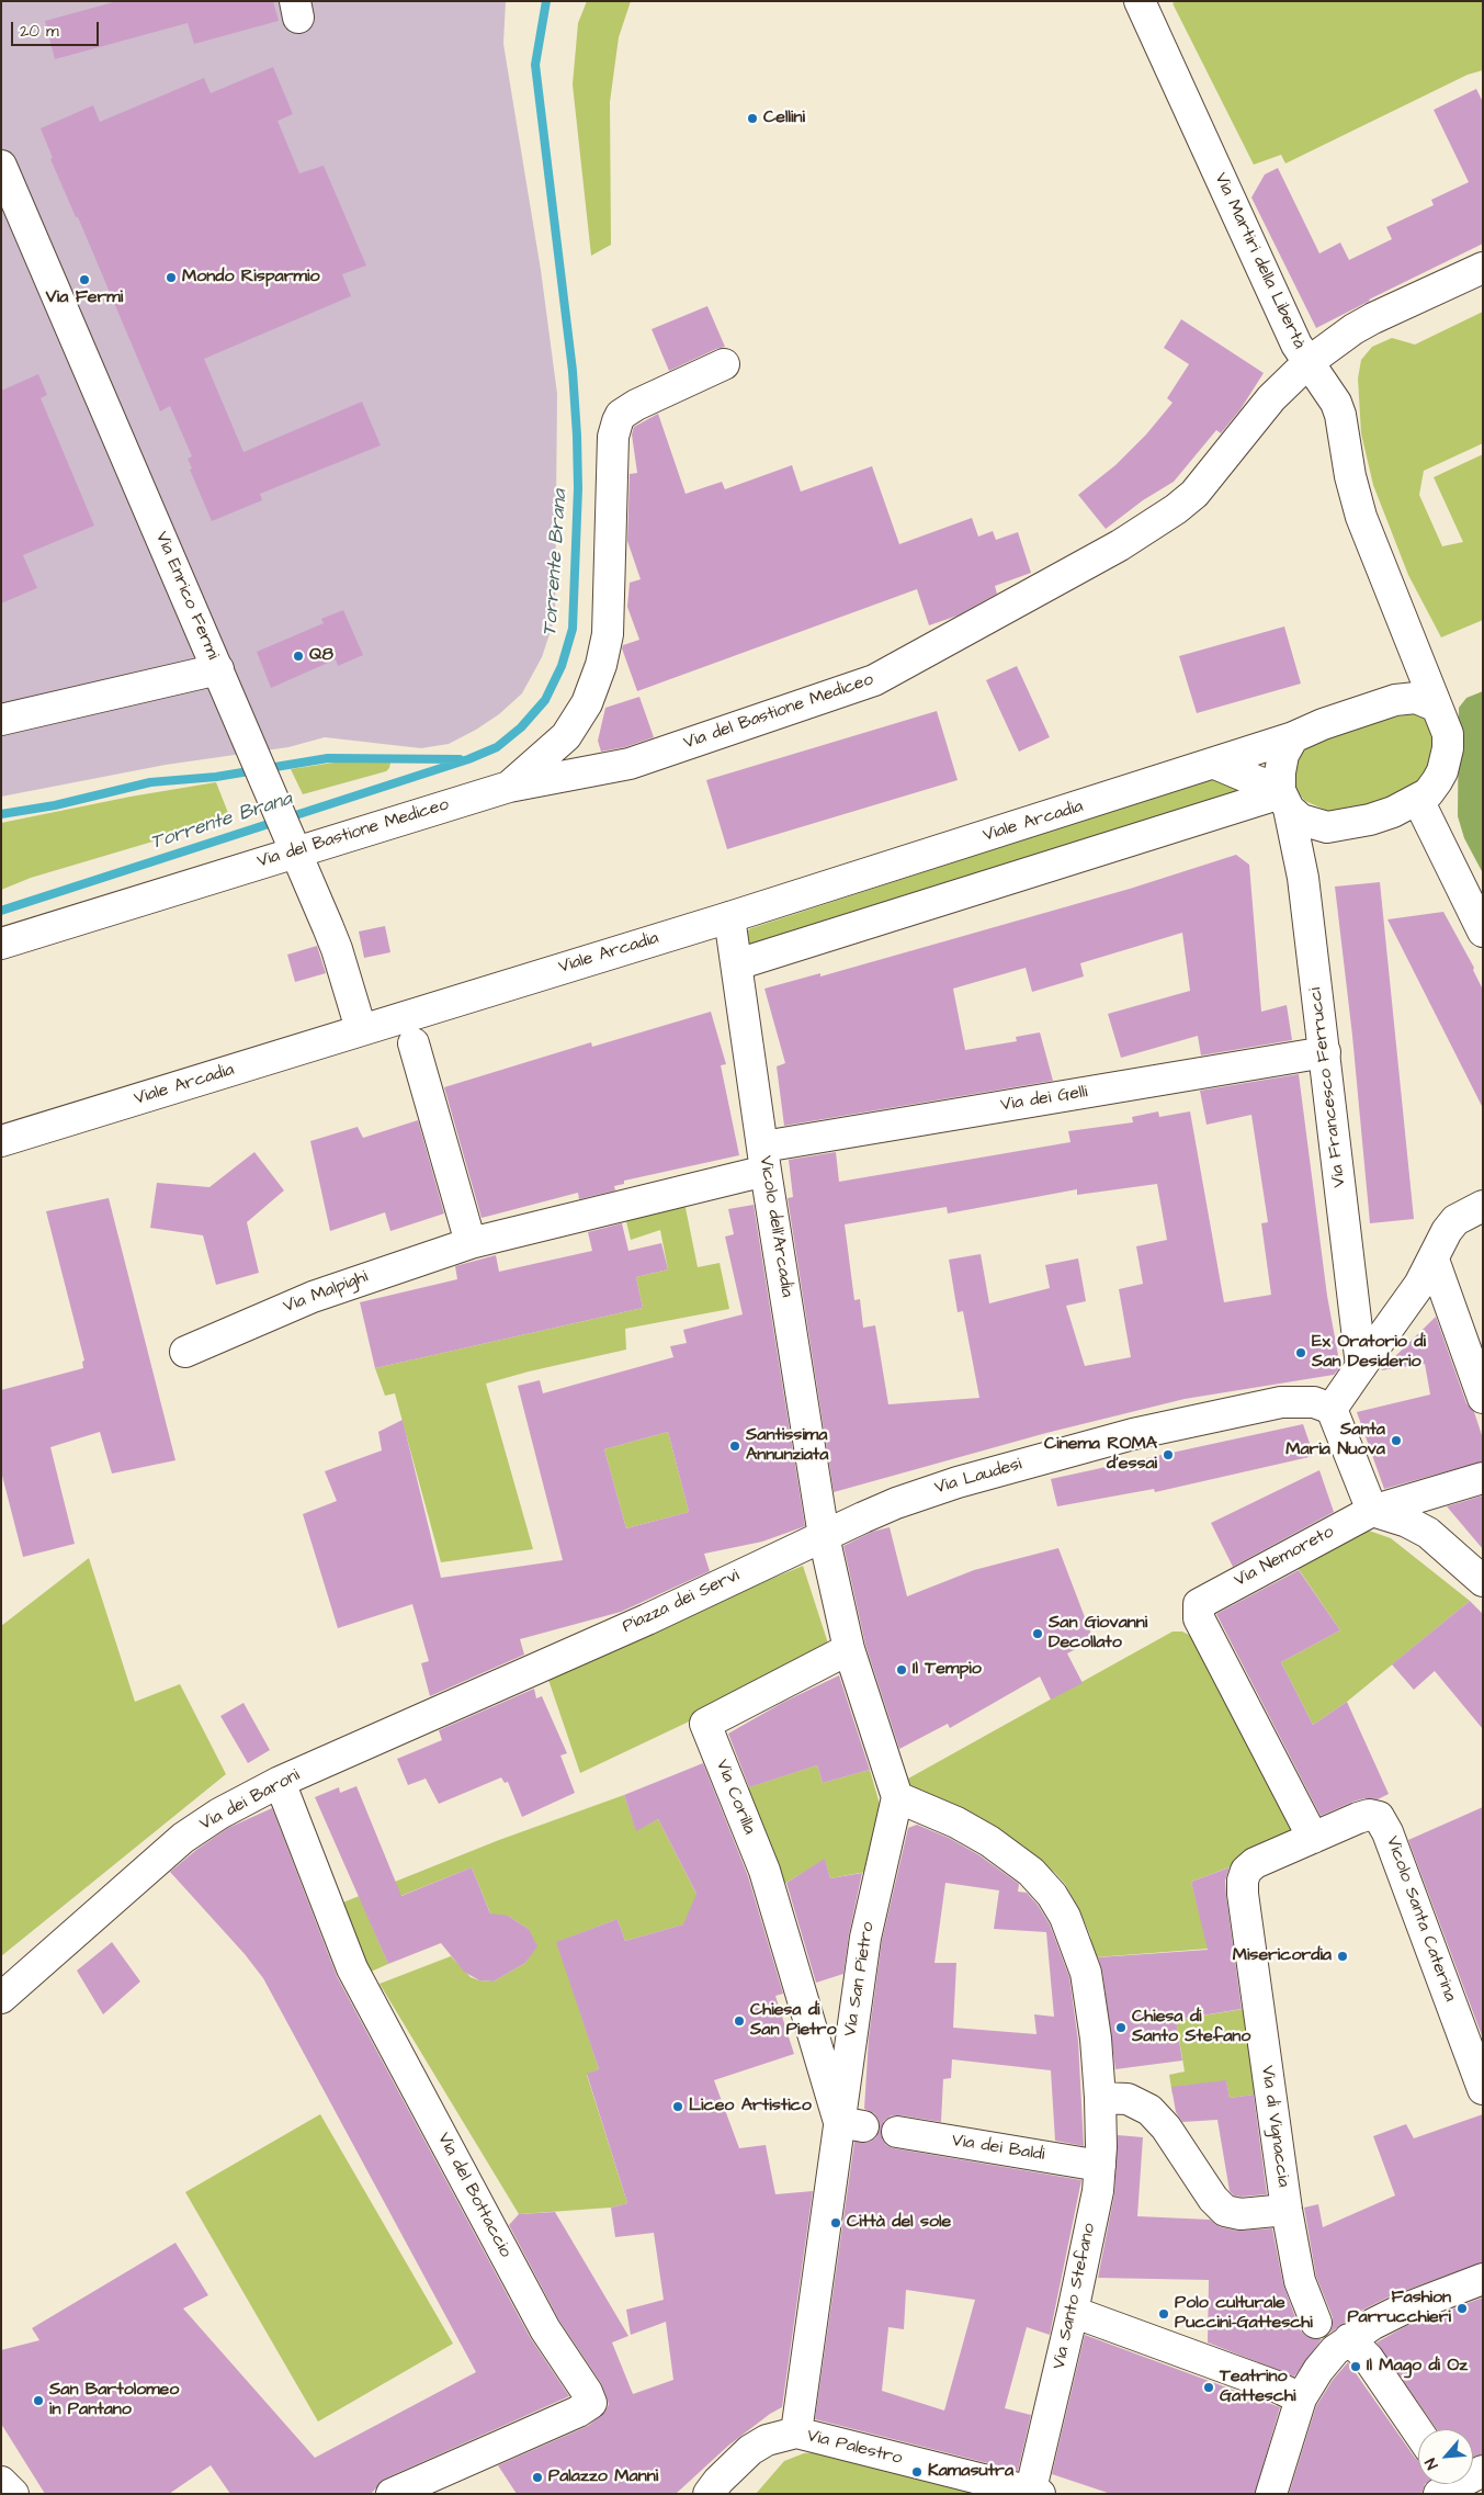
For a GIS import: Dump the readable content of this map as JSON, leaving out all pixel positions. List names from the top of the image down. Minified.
{"streets":{"street":["Via Martiri della Libertà","Via Enrico Fermi","Via del Bastione Mediceo","Viale Arcadia","Via Francesco Ferrucci","Via dei Gelli","Vicolo dell'Arcadia","Via Malpighi","Via Laudesi","Via Nemoreto","Piazza dei Servi","Via Corilla","Via dei Baroni","Vicolo Santa Caterina","Via San Pietro","Via di Vignaccia","Via dei Baldi","Via del Bottaccio","Via Santo Stefano","Via Palestro"]},"crossings":[["Via Martiri della Libertà","Via del Bastione Mediceo"],["Via Martiri della Libertà","Viale Arcadia"],["Via Martiri della Libertà","Via Francesco Ferrucci"],["Via Enrico Fermi","Via del Bastione Mediceo"],["Via Enrico Fermi","Viale Arcadia"],["Viale Arcadia","Via Francesco Ferrucci"],["Viale Arcadia","Vicolo dell'Arcadia"],["Via Francesco Ferrucci","Via dei Gelli"],["Via dei Gelli","Vicolo dell'Arcadia"],["Via dei Gelli","Via Malpighi"],["Vicolo dell'Arcadia","Via Malpighi"],["Vicolo dell'Arcadia","Via Laudesi"],["Vicolo dell'Arcadia","Piazza dei Servi"],["Via Laudesi","Piazza dei Servi"],["Via Nemoreto","Vicolo Santa Caterina"],["Via Nemoreto","Via di Vignaccia"],["Piazza dei Servi","Via dei Baroni"],["Via Corilla","Via San Pietro"],["Via dei Baroni","Via del Bottaccio"],["Vicolo Santa Caterina","Via di Vignaccia"],["Via San Pietro","Via Santo Stefano"],["Via San Pietro","Via Palestro"],["Via dei Baldi","Via Santo Stefano"],["Via Santo Stefano","Via Palestro"]],"water":["Torrente Brana"],"places":["Cellini","Mondo Risparmio","Via Fermi","Q8","Ex Oratorio di San Desiderio","Santa Maria Nuova","Santissima Annunziata","Cinema ROMA d’essai","San Giovanni Decollato","Il Tempio","Misericordia","Chiesa di San Pietro","Chiesa di Santo Stefano","Liceo Artistico","Città del sole","Fashion Parrucchieri","Polo culturale Puccini-Gatteschi","Il Mago di Oz","Teatrino Gatteschi","San Bartolomeo in Pantano","Kamasutra","Palazzo Manni"],"scale_bar":"20 m","north":"bottom left"}
